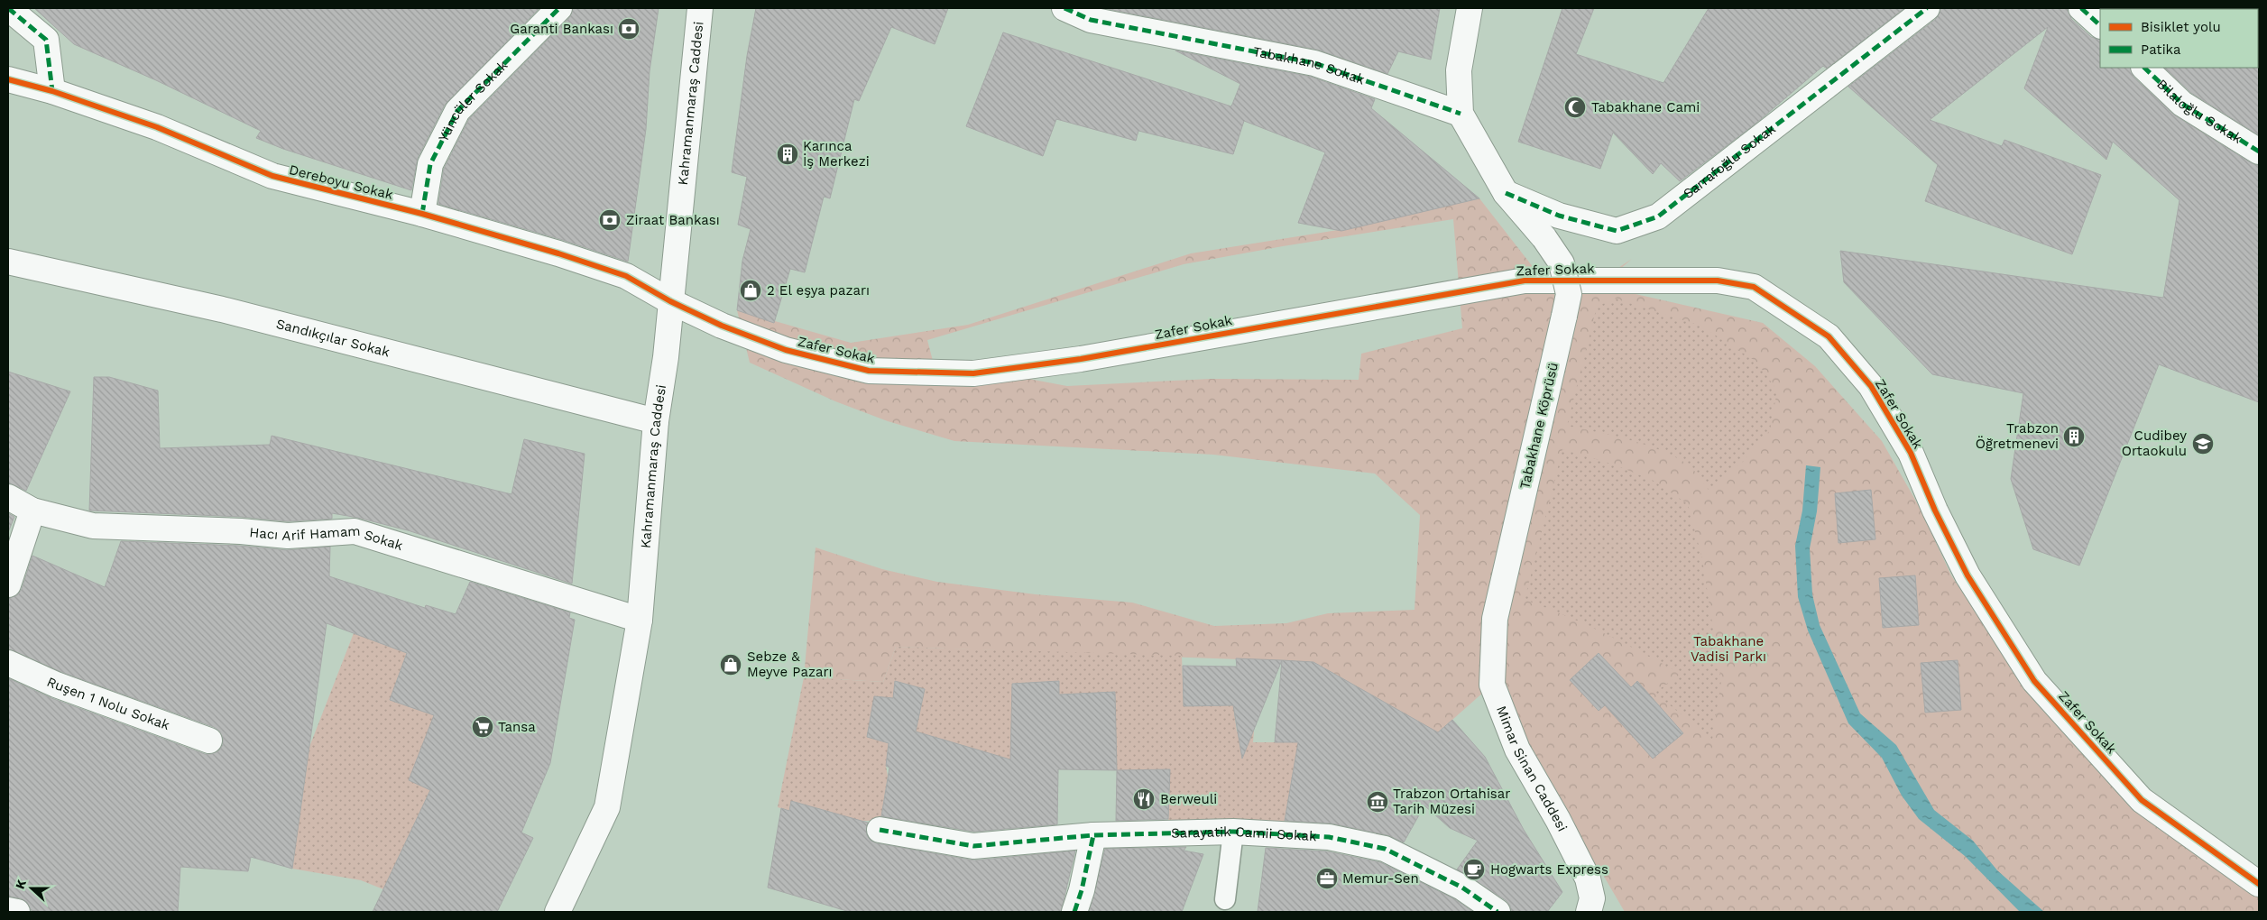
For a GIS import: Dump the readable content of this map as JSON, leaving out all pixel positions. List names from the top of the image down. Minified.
{"streets":{"street":["Tabakhane Sokak","Yüncüler Sokak","Kahramanmaraş Caddesi","Bilaloğlu Sokak","Sarrafoğlu Sokak","Dereboyu Sokak","Zafer Sokak","Sandıkçılar Sokak","Tabakhane Köprüsü","Hacı Arif Hamam Sokak","Ruşen 1 Nolu Sokak","Mimar Sinan Caddesi","Sarayatik Camii Sokak"]},"crossings":[["Yüncüler Sokak","Dereboyu Sokak"],["Kahramanmaraş Caddesi","Dereboyu Sokak"],["Kahramanmaraş Caddesi","Zafer Sokak"],["Kahramanmaraş Caddesi","Sandıkçılar Sokak"],["Kahramanmaraş Caddesi","Hacı Arif Hamam Sokak"],["Sarrafoğlu Sokak","Tabakhane Köprüsü"],["Dereboyu Sokak","Zafer Sokak"],["Tabakhane Köprüsü","Mimar Sinan Caddesi"]],"parks":["Tabakhane Vadisi Parkı"],"places":{"bank":["Garanti Bankası","Ziraat Bankası"],"mosque":["Tabakhane Cami"],"building":["Karınca İş Merkezi","Trabzon Öğretmenevi"],"shop":["2 El eşya pazarı","Sebze & Meyve Pazarı"],"school or university":["Cudibey Ortaokulu"],"supermarket":["Tansa"],"restaurant":["Berweuli"],"museum":["Trabzon Ortahisar Tarih Müzesi"],"cafe":["Hogwarts Express"],"office":["Memur-Sen"]},"legend":["Bisiklet yolu","Patika"],"north":"left"}
